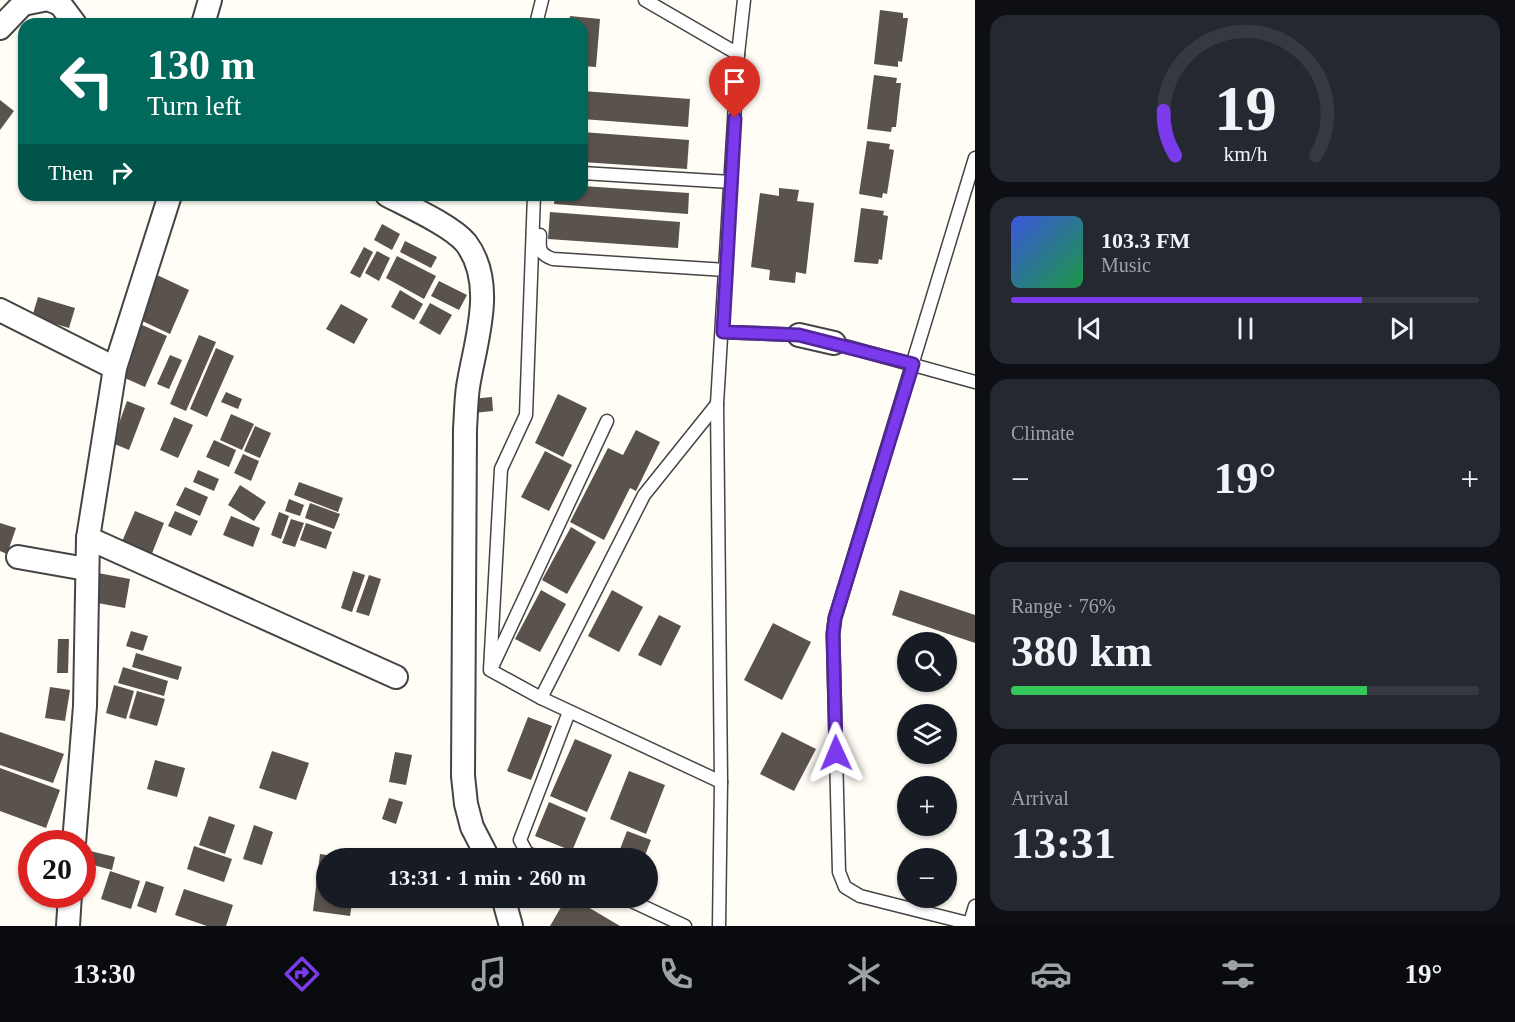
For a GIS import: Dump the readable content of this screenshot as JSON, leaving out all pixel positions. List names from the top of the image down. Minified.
{"page":{"turn":["130 m","Turn left"],"then":"Then","song":["103.3 FM","Music"],"tile":["Climate",["Range · 76%","380 km"],["Arrival","13:31"]],"heat":["−","19°","+"],"map_buttons":["+","−"],"limit":"20","trip":"13:31 · 1 min · 260 m","tabs":["13:30","19°"],"gauge":["19","km/h"]}}
